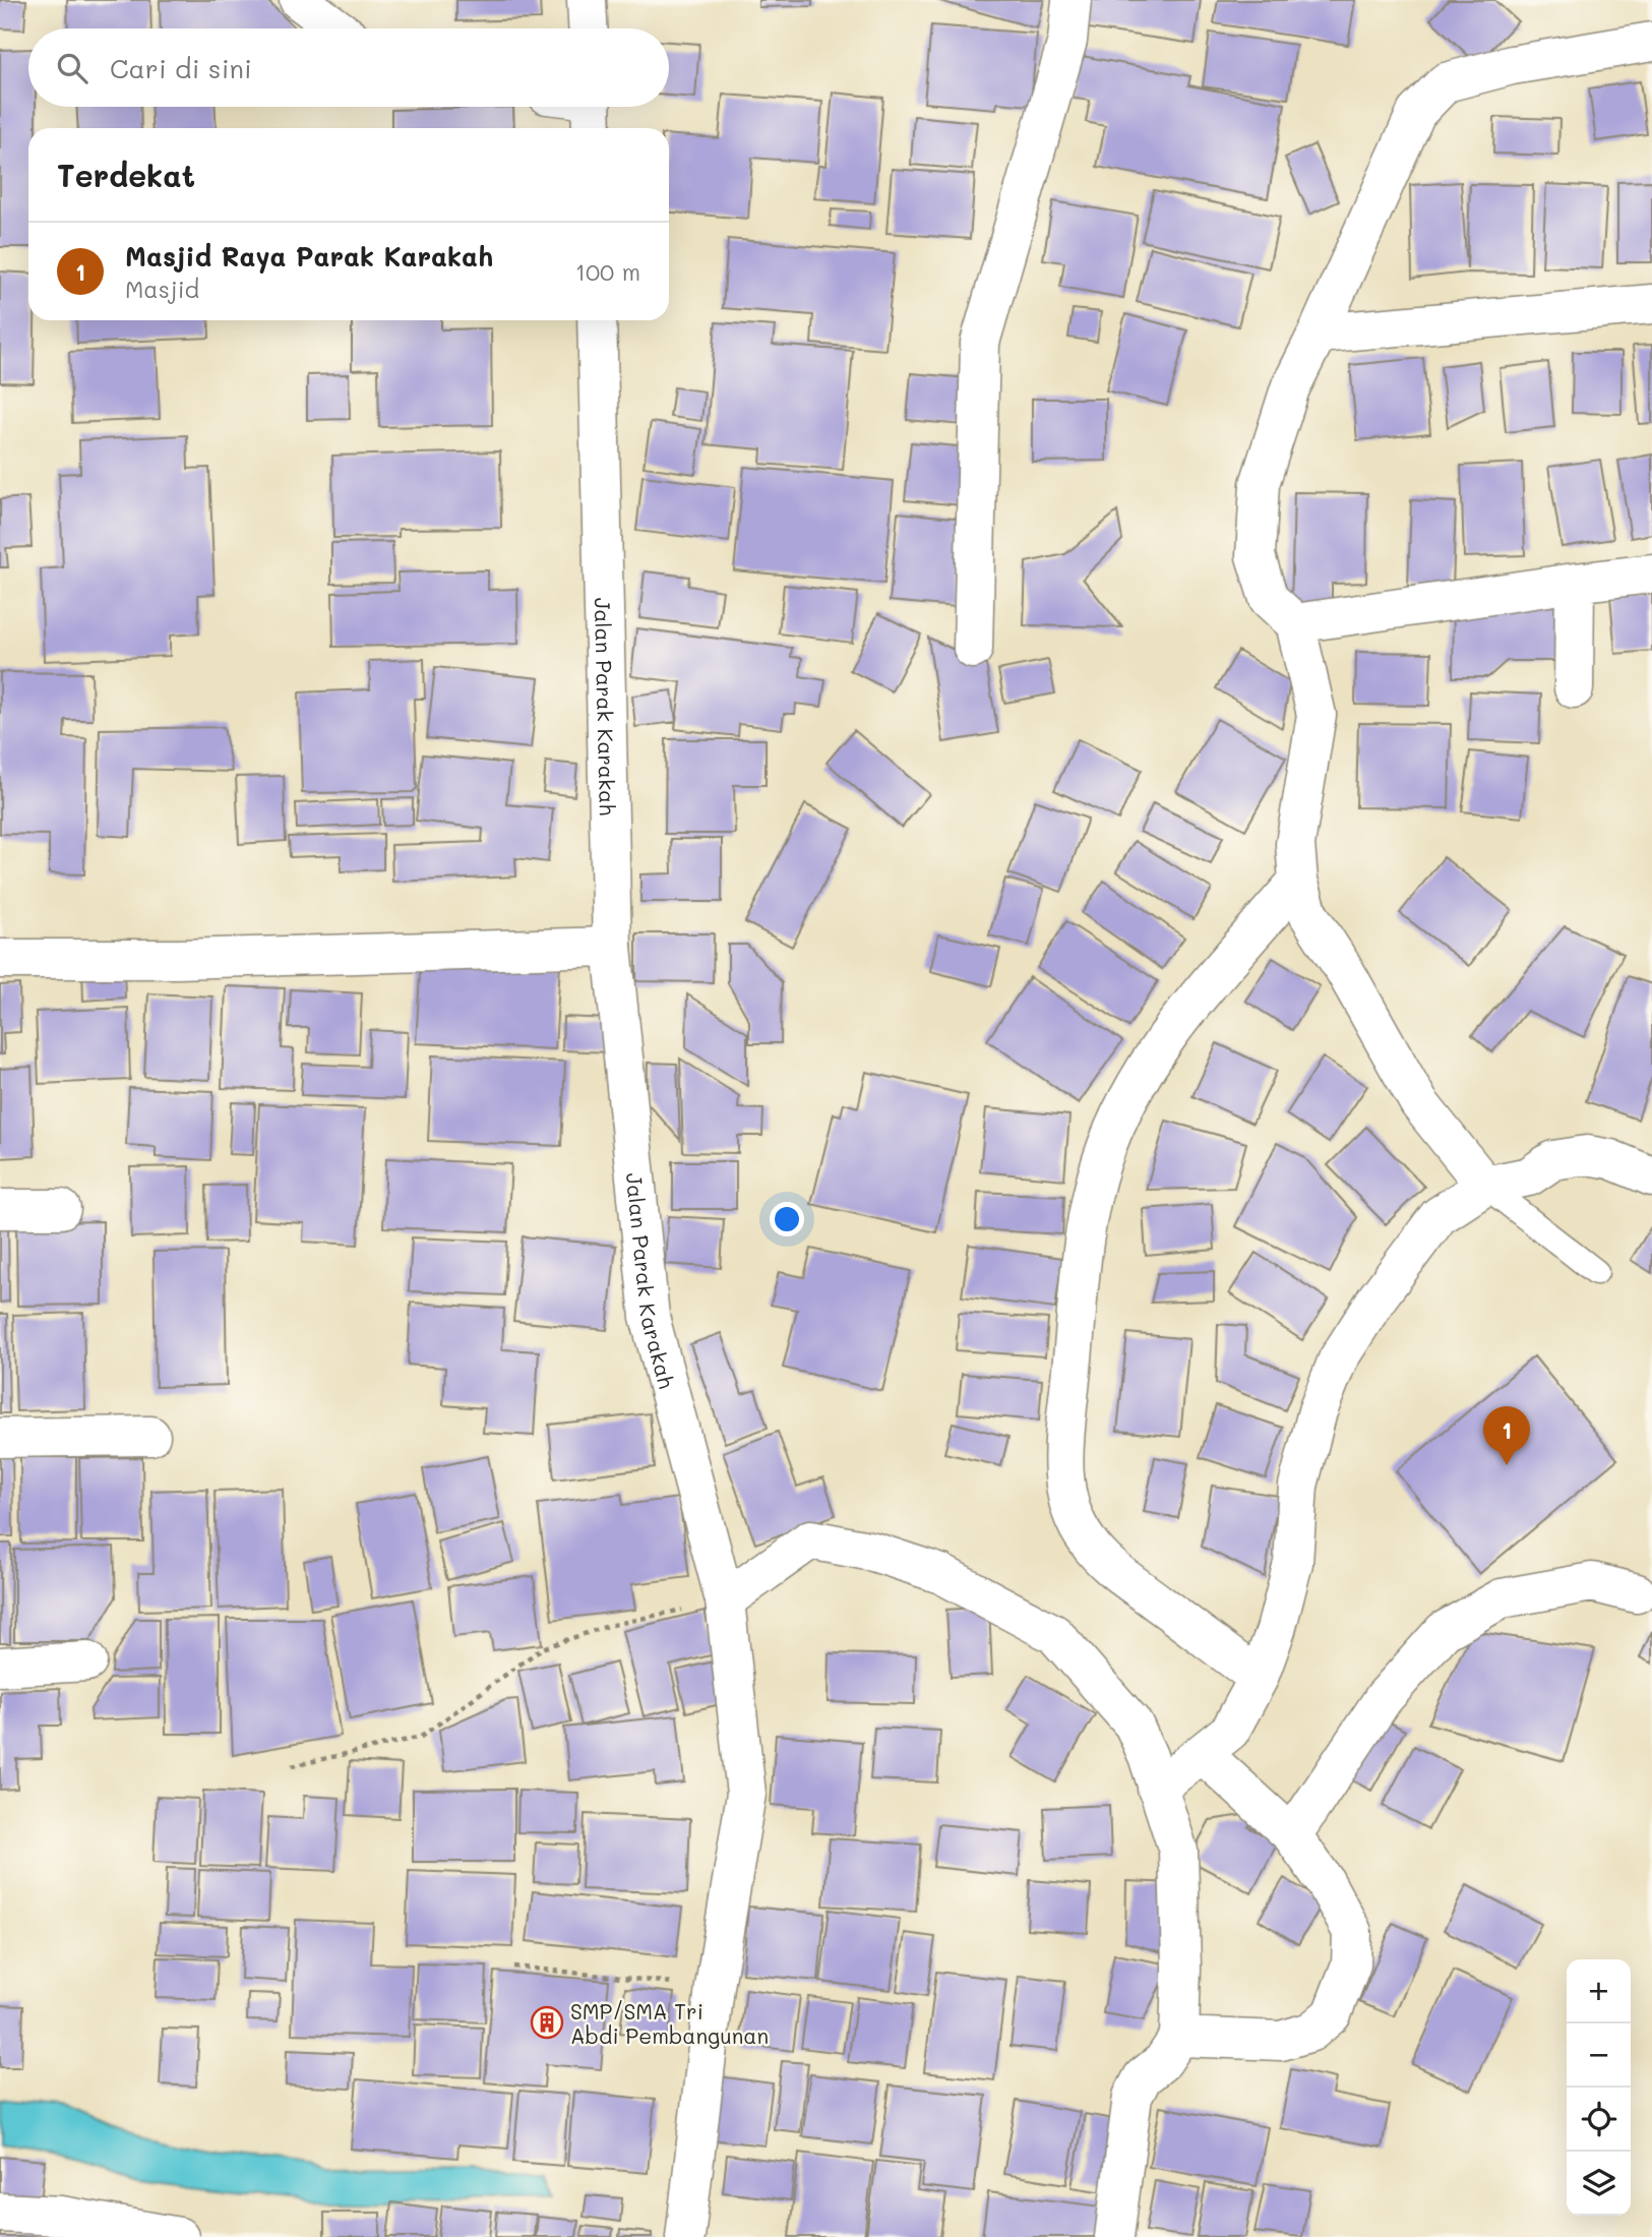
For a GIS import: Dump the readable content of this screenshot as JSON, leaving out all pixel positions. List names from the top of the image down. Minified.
{"streets":{"street":["Jalan Parak Karakah"]},"places":{"building":["SMP/SMA Tri Abdi Pembangunan"]},"page":{"search":"Cari di sini","heading":"Terdekat","list":[{"mark":"1","name":"Masjid Raya Parak Karakah","note":"Masjid","value":"100 m"}],"pins":"1","map_buttons":["+","−"]}}
